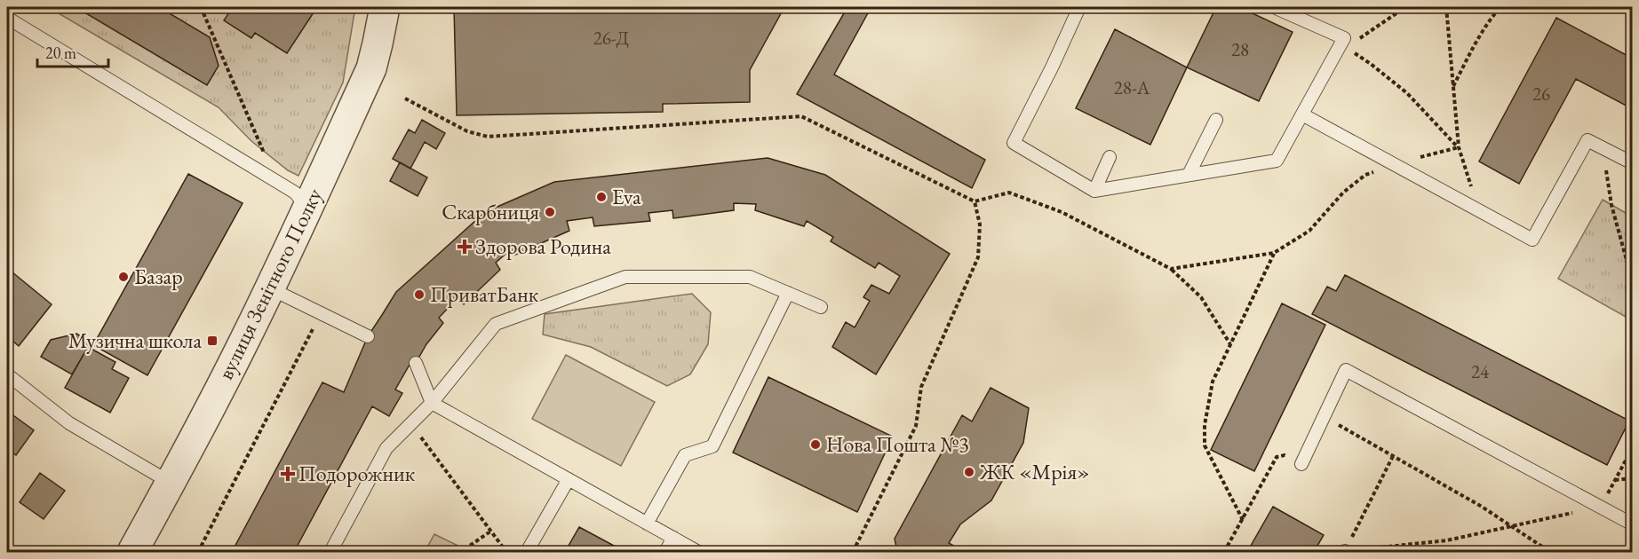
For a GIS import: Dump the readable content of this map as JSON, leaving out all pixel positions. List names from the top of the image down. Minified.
{"streets":{"street":["вулиця Зенітного Полку"]},"places":{"other":["Eva","Скарбниця","Базар","ПриватБанк","Нова Пошта №3","ЖК «Мрія»"],"health":["Здорова Родина","Подорожник"],"transit":["Музична школа"]},"house_numbers":["26-Д","28","28-А","26","24"],"scale_bar":"20 m"}
